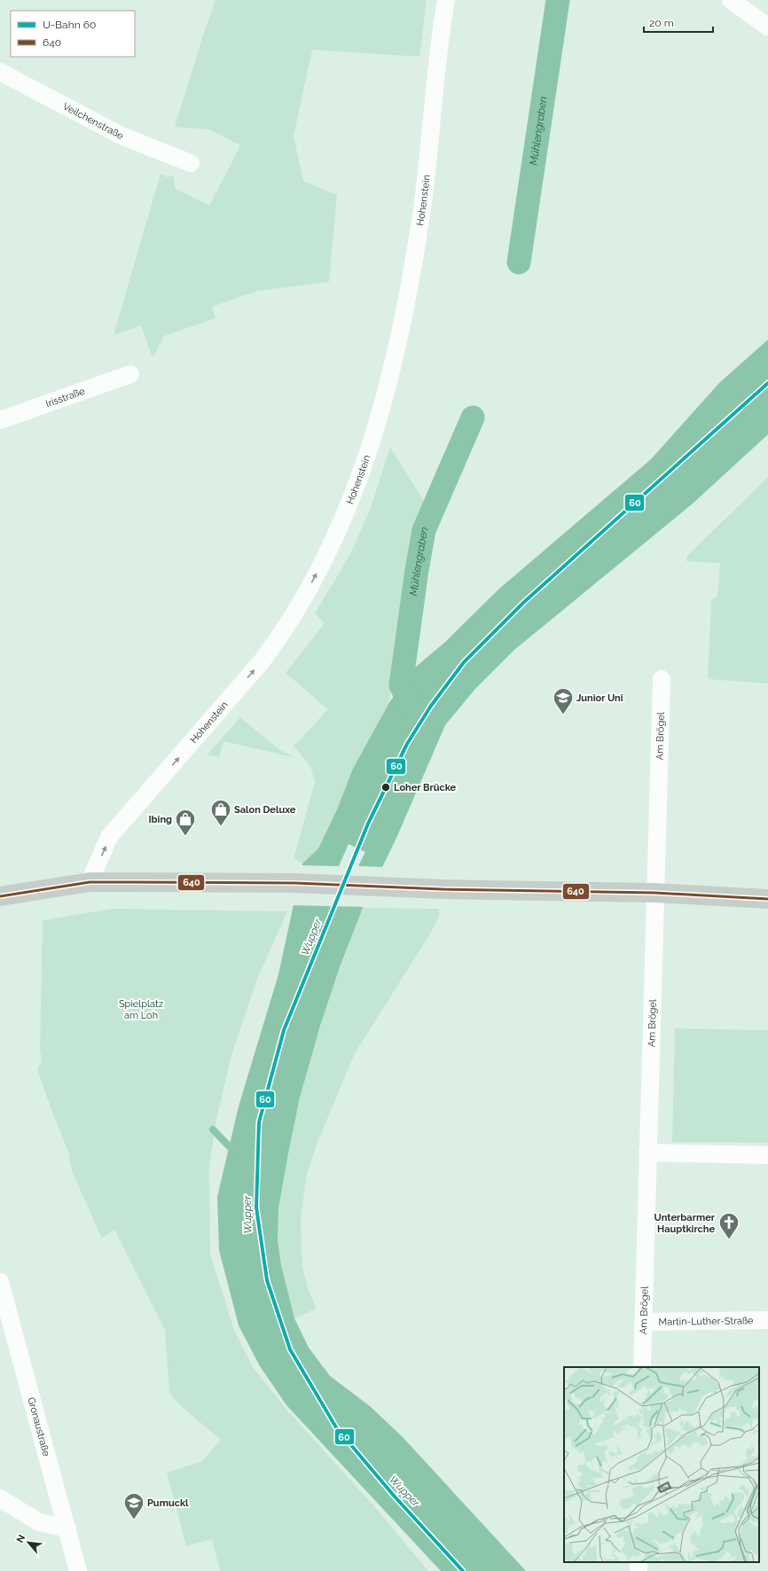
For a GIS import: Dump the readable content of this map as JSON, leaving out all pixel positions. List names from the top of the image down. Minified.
{"streets":{"street":["Veilchenstraße","Hohenstein","Irisstraße","Am Brögel","Martin-Luther-Straße","Gronaustraße"]},"crossings":[["Am Brögel","Martin-Luther-Straße"]],"one_way":["Hohenstein"],"water":["Mühlengraben","Wupper"],"parks":["Spielplatz am Loh"],"places":{"school or university":["Junior Uni","Pumuckl"],"other":["Loher Brücke"],"shop":["Salon Deluxe","Ibing"],"church":["Unterbarmer Hauptkirche"]},"lines":["metro line 60","transit line 640"],"legend":["U-Bahn 60","640"],"scale_bar":"20 m","north":"top left"}
